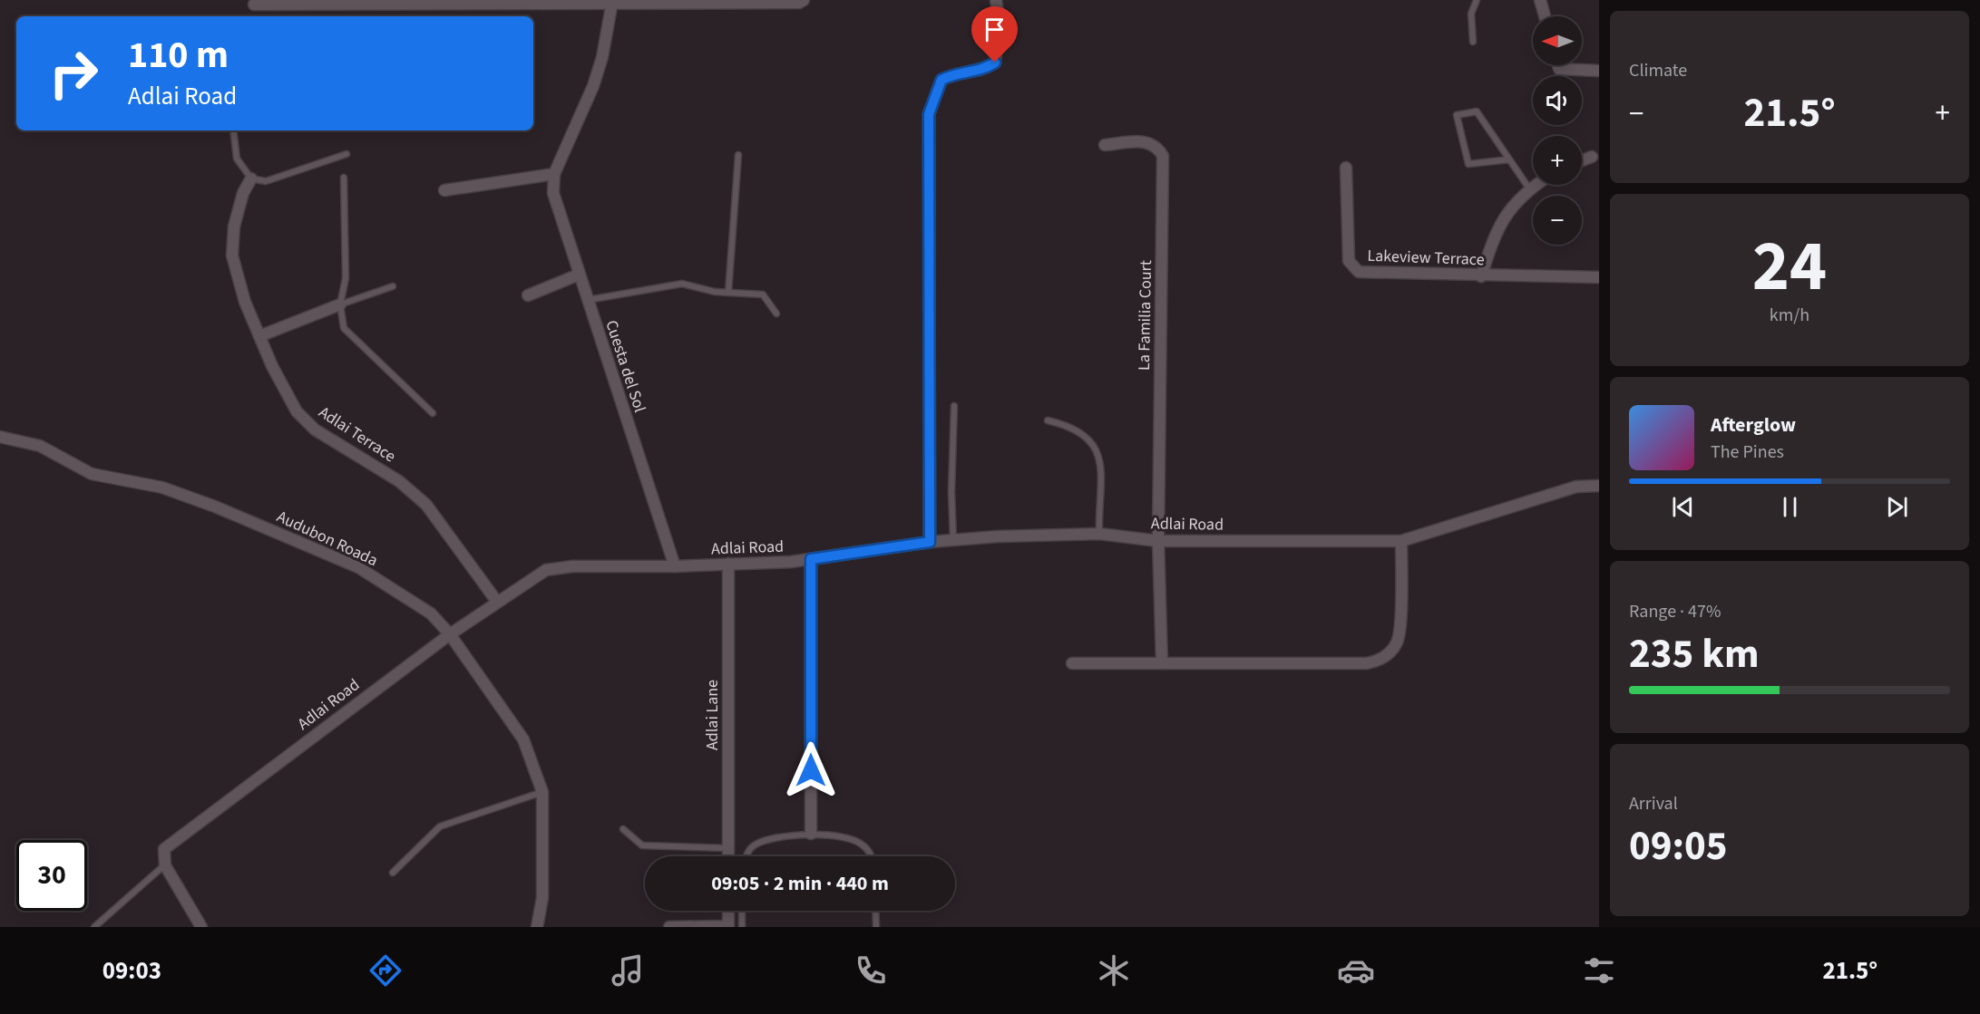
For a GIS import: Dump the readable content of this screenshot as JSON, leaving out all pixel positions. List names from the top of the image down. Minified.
{"streets":{"street":["Lakeview Terrace","La Familia Court","Cuesta del Sol","Adlai Terrace","Adlai Road","Audubon Roada","Adlai Lane"]},"crossings":[["La Familia Court","Adlai Road"],["Cuesta del Sol","Adlai Road"],["Adlai Terrace","Adlai Road"],["Adlai Road","Audubon Roada"],["Adlai Road","Adlai Lane"]],"north":"left","page":{"tile":["Climate",["24","km/h"],["Range · 47%","235 km"],["Arrival","09:05"]],"map_buttons":["+","−"],"turn":["110 m","Adlai Road"],"heat":["−","21.5°","+"],"song":["Afterglow","The Pines"],"limit":"30","trip":"09:05 · 2 min · 440 m","tabs":["09:03","21.5°"]}}
